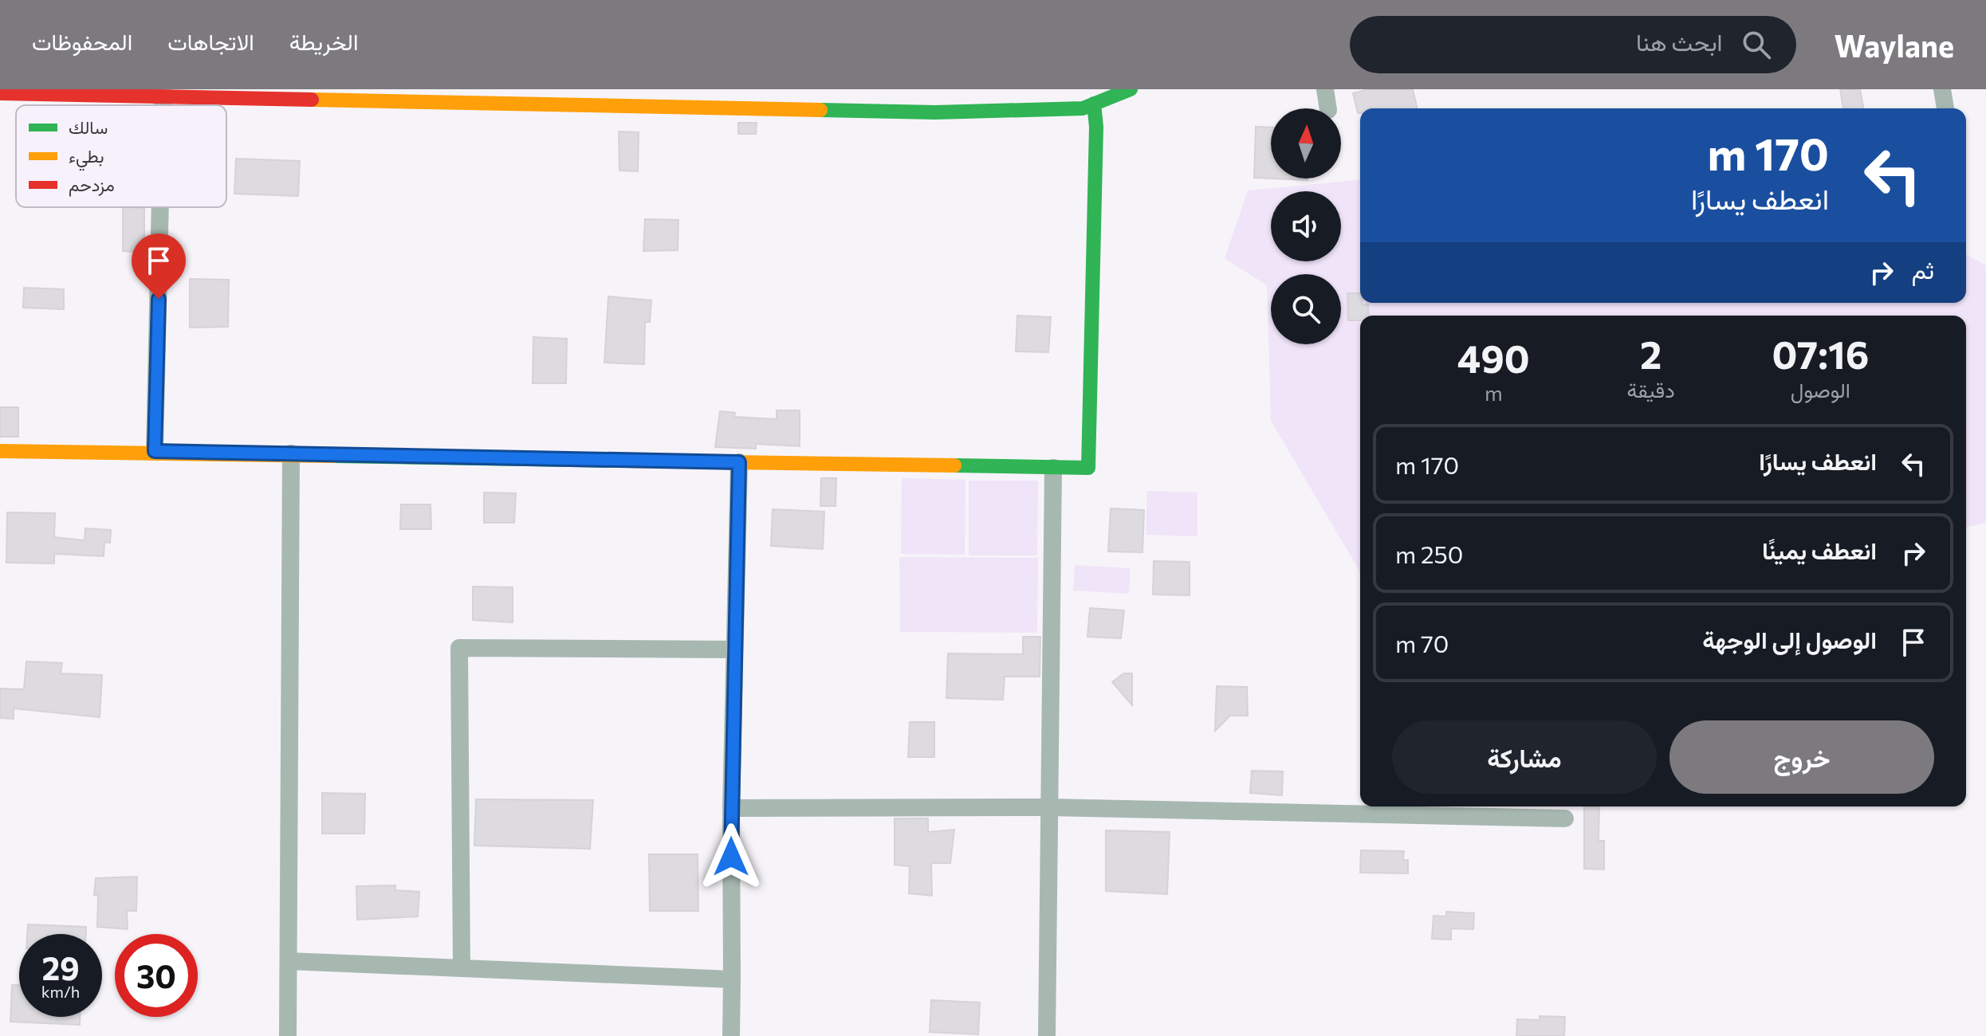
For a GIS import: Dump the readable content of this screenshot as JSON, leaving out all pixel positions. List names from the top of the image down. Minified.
{"legend":["سالك","بطيء","مزدحم"],"north":"top","page":{"header":"Waylane","search":"ابحث هنا","nav":["الخريطة","الاتجاهات","المحفوظات"],"turn":["170 m","انعطف يسارًا"],"then":"ثم","eta":["07:16","الوصول","2","دقيقة","490","m"],"list":[{"name":"انعطف يسارًا","value":"170 m"},{"name":"انعطف يمينًا","value":"250 m"},{"name":"الوصول إلى الوجهة","value":"70 m"}],"buttons":["خروج","مشاركة"],"speed":"29 km/h","limit":"30"}}
